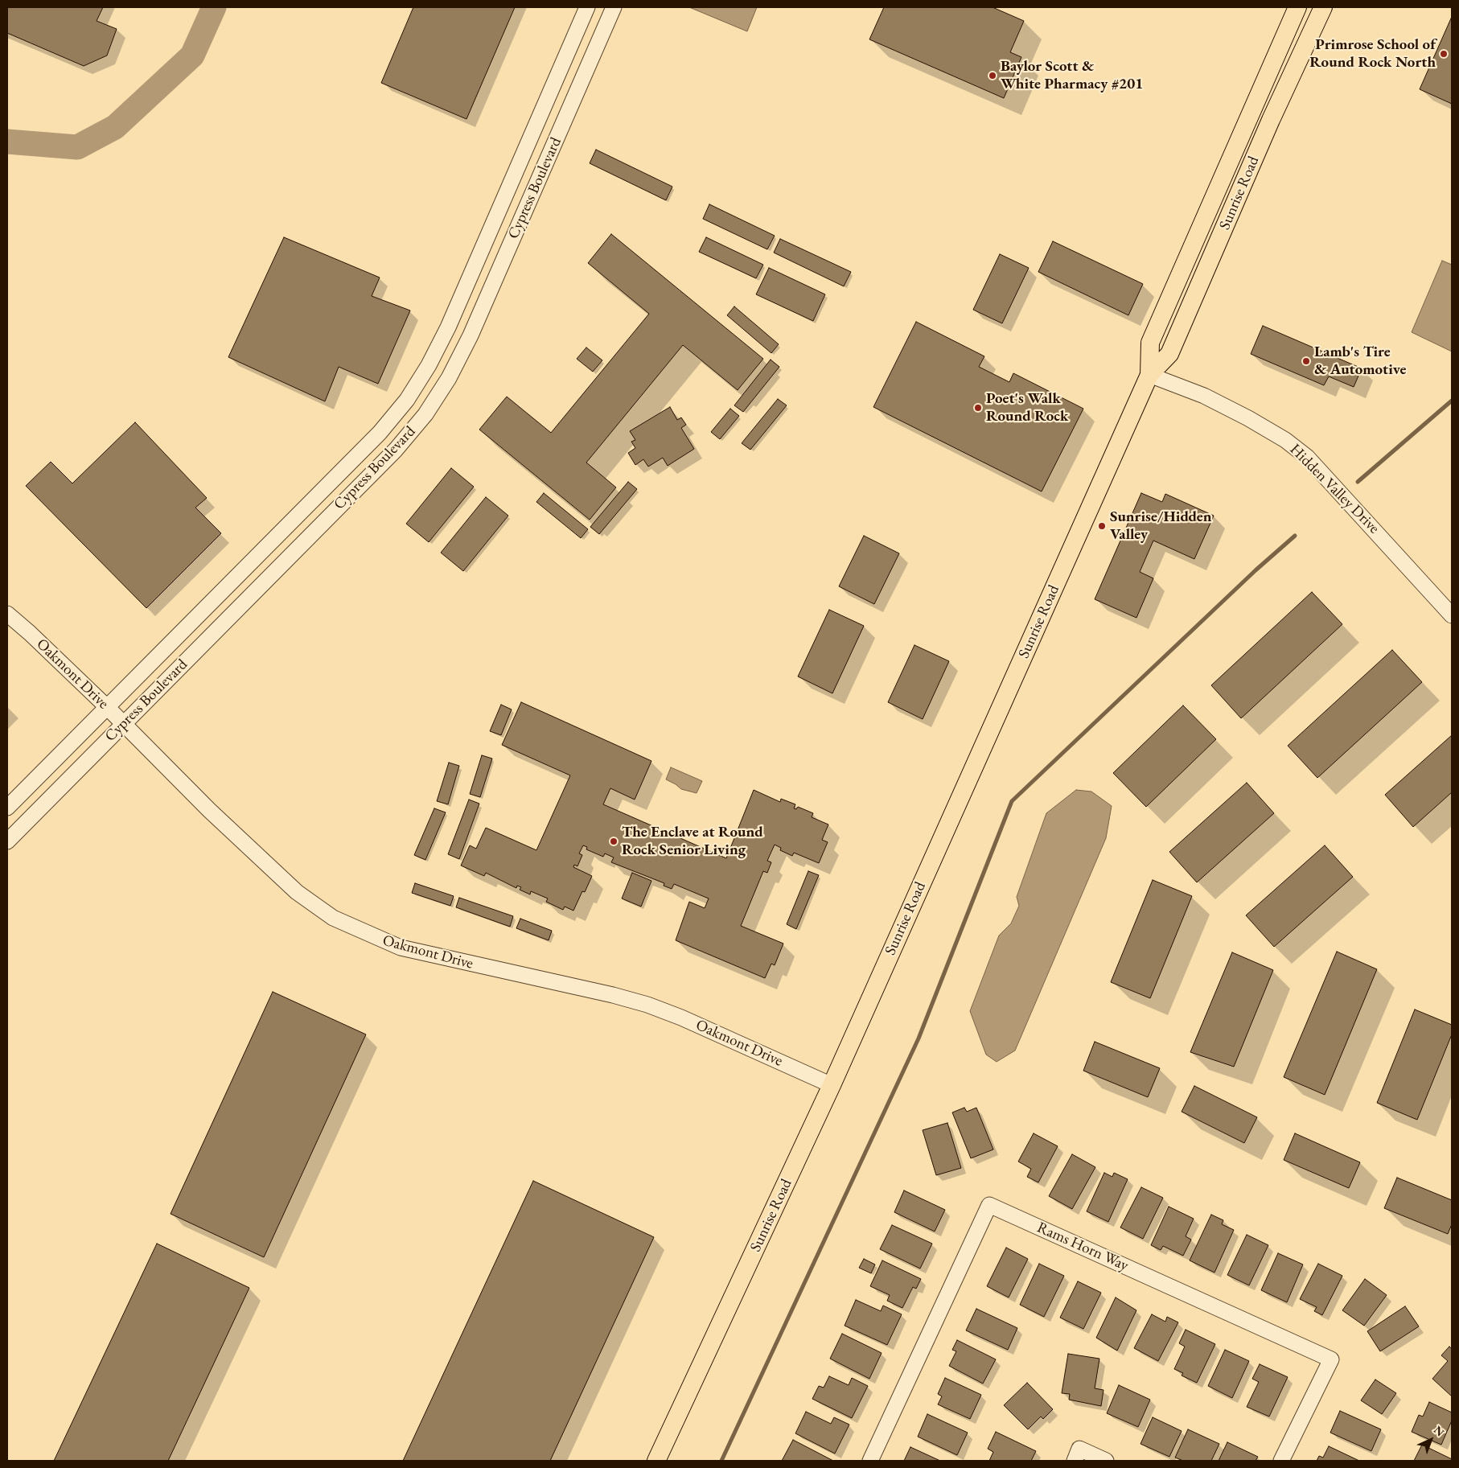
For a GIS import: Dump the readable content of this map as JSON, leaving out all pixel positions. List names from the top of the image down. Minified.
{"streets":{"main road":["Sunrise Road"],"street":["Cypress Boulevard","Hidden Valley Drive","Oakmont Drive","Rams Horn Way"]},"crossings":[["Cypress Boulevard","Oakmont Drive"],["Sunrise Road","Hidden Valley Drive"],["Sunrise Road","Oakmont Drive"]],"places":["Primrose School of Round Rock North","Baylor Scott & White Pharmacy #201","Lamb's Tire & Automotive","Poet's Walk Round Rock","Sunrise/Hidden Valley","The Enclave at Round Rock Senior Living"],"north":"top right"}
